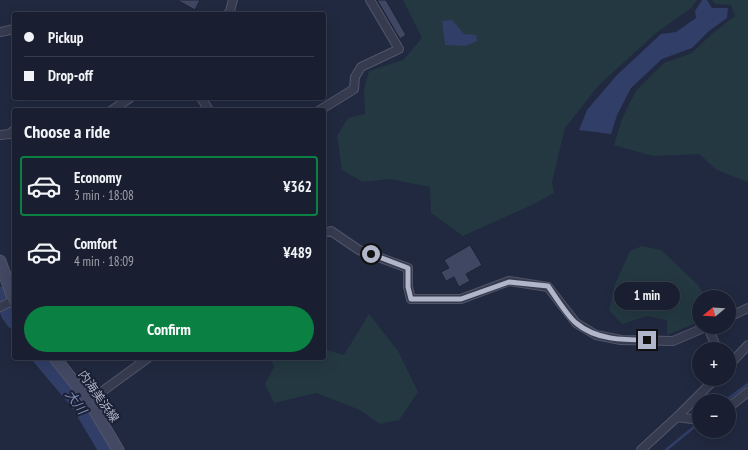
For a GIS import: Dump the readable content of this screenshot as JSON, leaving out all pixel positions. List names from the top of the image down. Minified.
{"streets":{"main road":["内海美浜線"]},"water":["大川"],"north":"left","page":{"banner":["Pickup","Drop-off"],"heading":"Choose a ride","list":[{"name":"Economy","note":"3 min · 18:08","value":"¥362"},{"name":"Comfort","note":"4 min · 18:09","value":"¥489"}],"bubble":"1 min","map_buttons":["+","−"],"buttons":"Confirm"}}
